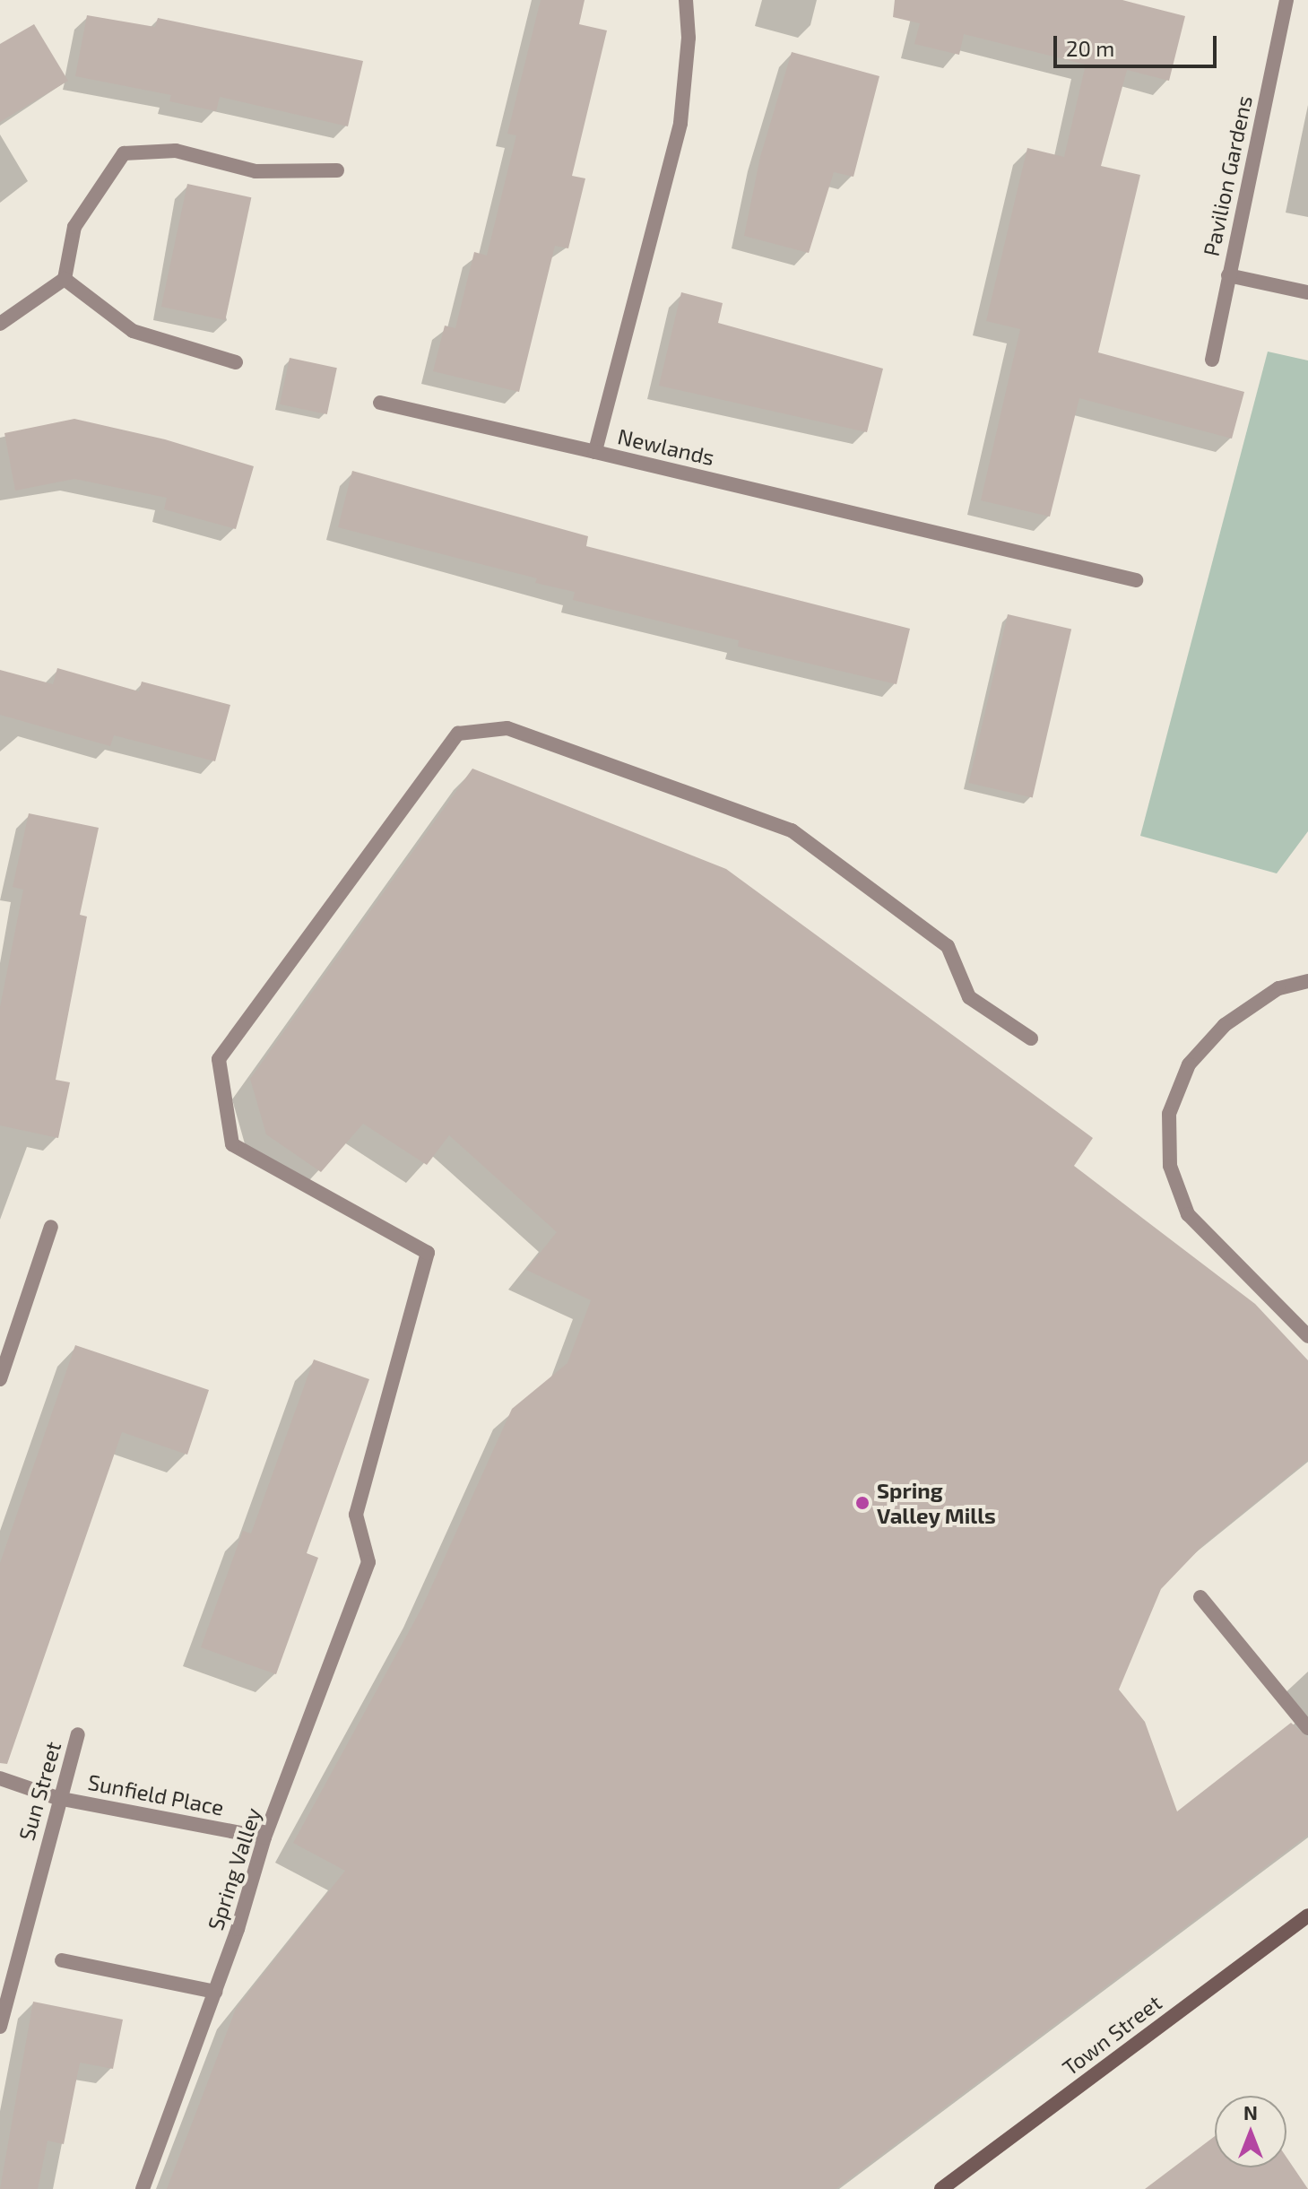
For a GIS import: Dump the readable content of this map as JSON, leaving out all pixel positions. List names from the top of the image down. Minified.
{"streets":{"main road":["Town Street"],"street":["Pavilion Gardens","Newlands","Sun Street","Sunfield Place","Spring Valley"]},"crossings":[["Sun Street","Sunfield Place"],["Sunfield Place","Spring Valley"]],"places":["Spring Valley Mills"],"scale_bar":"20 m","north":"top"}
